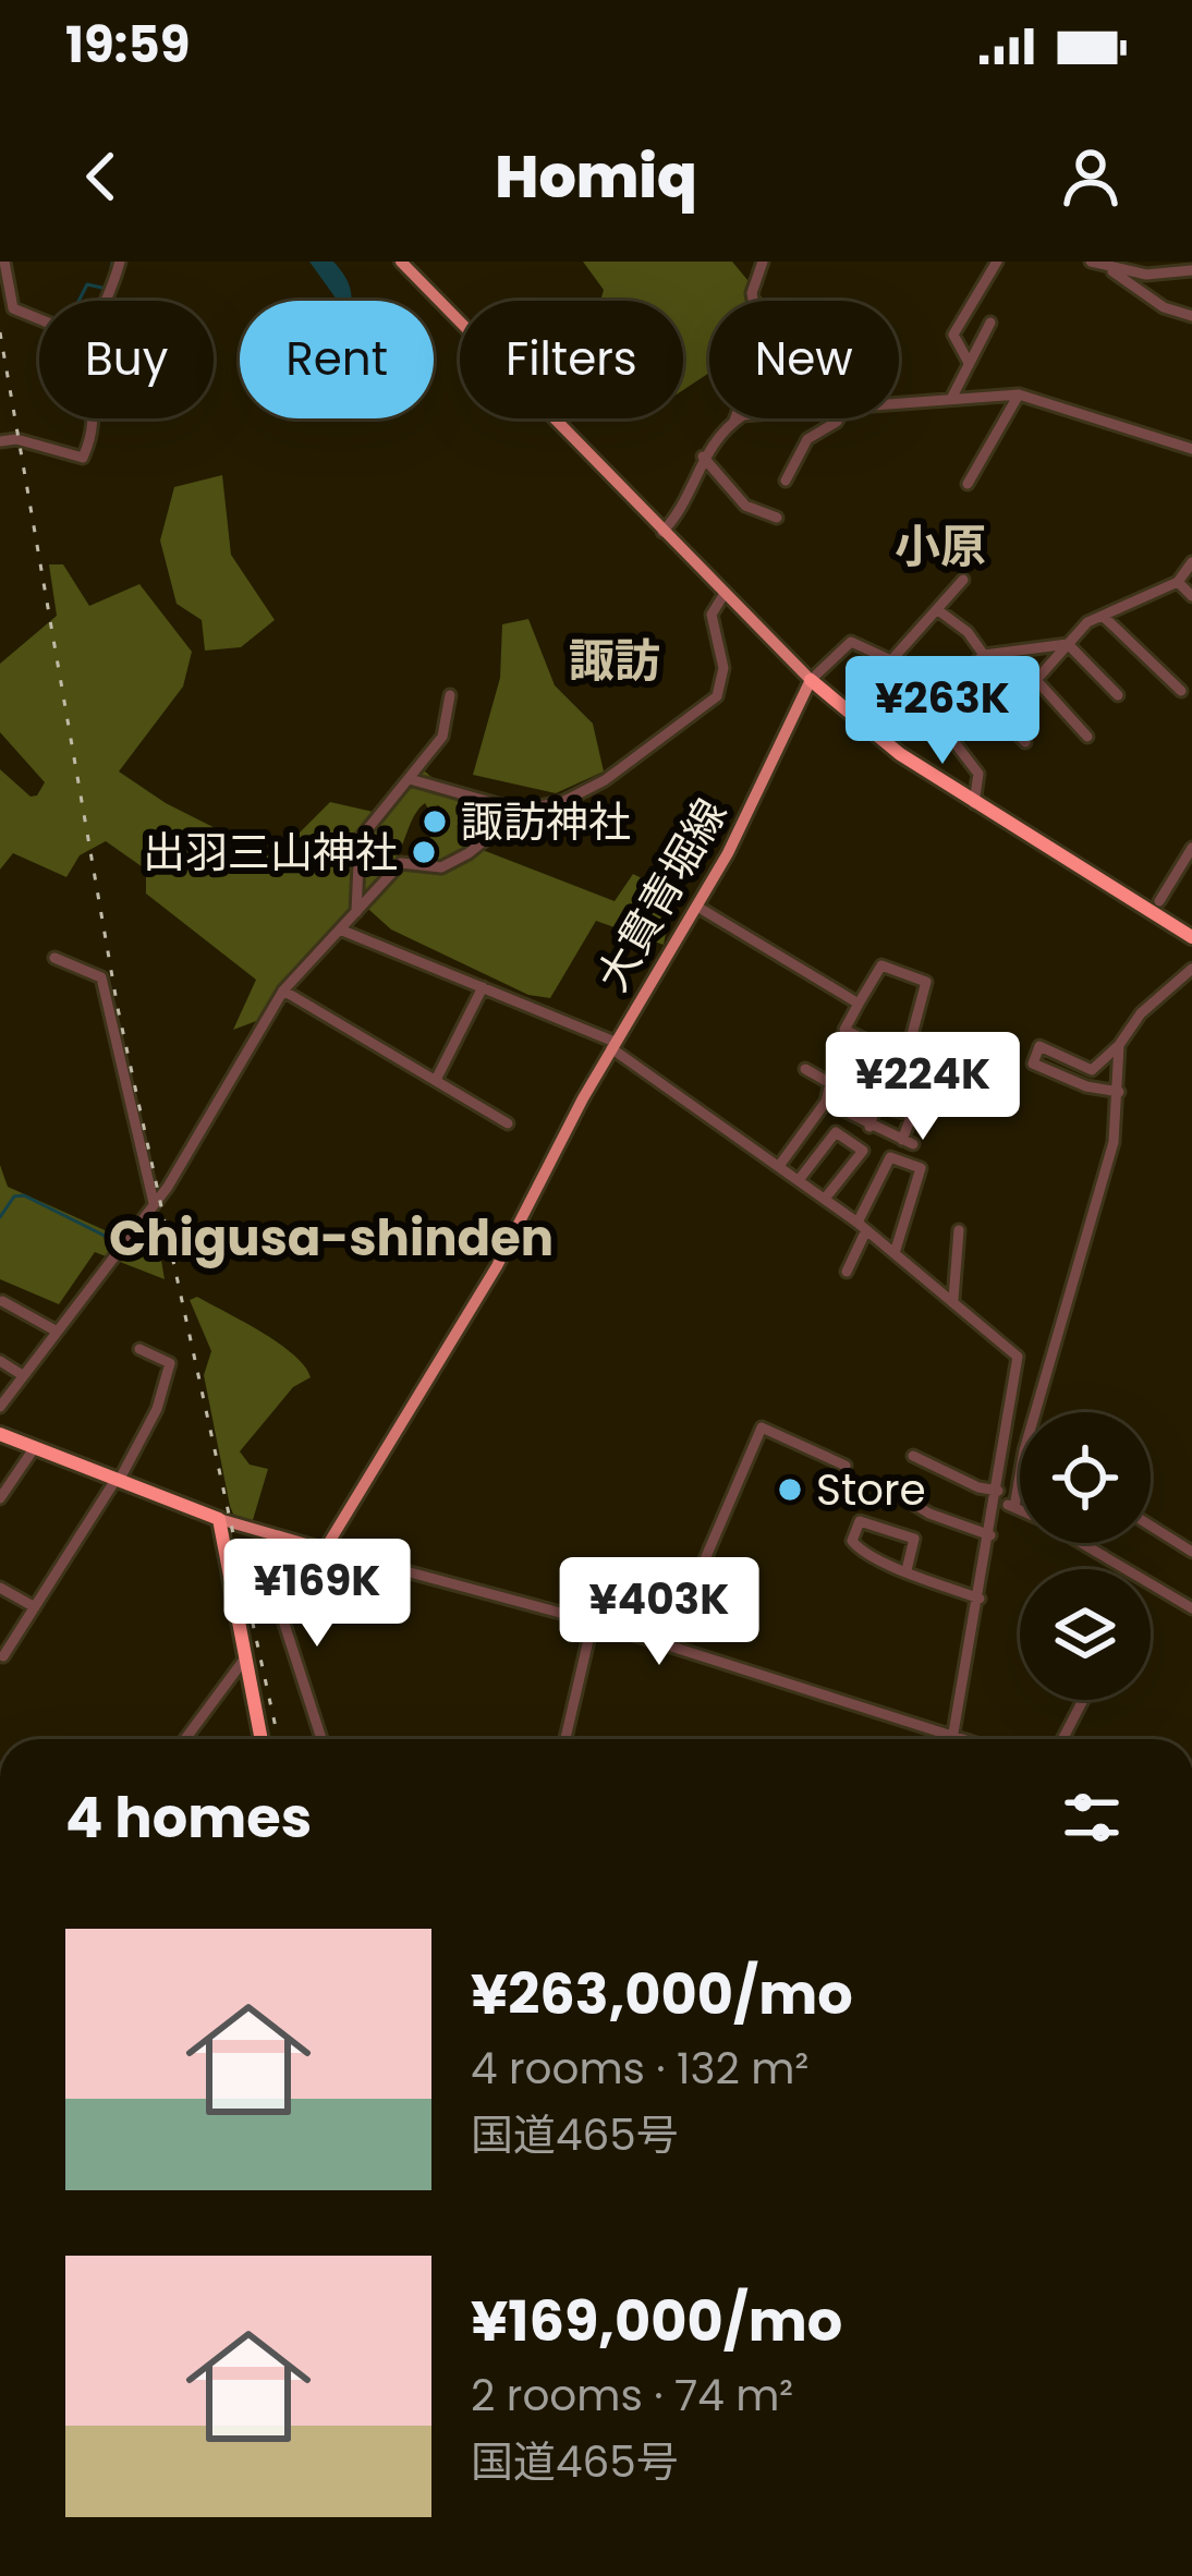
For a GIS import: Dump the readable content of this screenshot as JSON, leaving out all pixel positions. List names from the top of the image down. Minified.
{"streets":{"main road":["大貫青堀線"]},"districts":["小原","諏訪","Chigusa-shinden"],"places":["諏訪神社","出羽三山神社","Store"],"page":{"status":"19:59","header":"Homiq","chip":["Buy","Rent","Filters","New"],"price":["¥263K","¥224K","¥169K","¥403K"],"heading":"4 homes","list":[{"name":"¥263,000/mo","note":"4 rooms · 132 m² · 国道465号"},{"name":"¥169,000/mo","note":"2 rooms · 74 m² · 国道465号"}]}}
